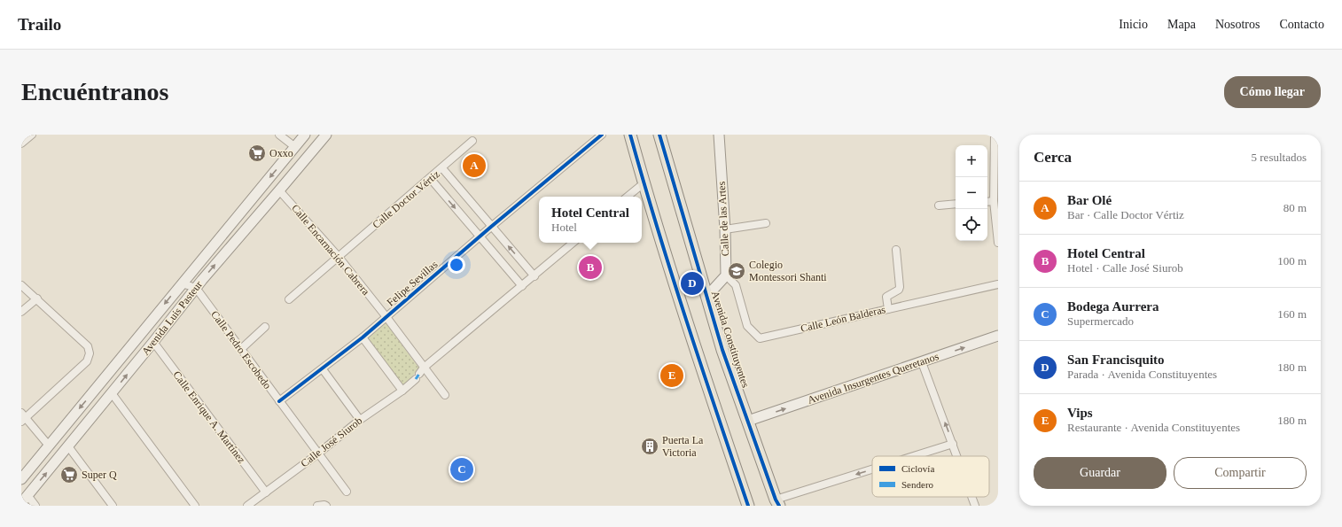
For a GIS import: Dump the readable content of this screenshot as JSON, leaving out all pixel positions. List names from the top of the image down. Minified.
{"streets":{"main road":["Calle de las Artes","Avenida Luis Pasteur","Avenida Constituyentes","Avenida Insurgentes Queretanos"],"street":["Calle Doctor Vértiz","Calle Encarnación Cabrera","Felipe Sevillas","Calle León Balderas","Calle Pedro Escobedo","Calle Enrique A. Martínez","Calle José Siurob"]},"crossings":[["Calle Doctor Vértiz","Calle Encarnación Cabrera"],["Calle de las Artes","Calle León Balderas"],["Calle Encarnación Cabrera","Felipe Sevillas"],["Calle Encarnación Cabrera","Avenida Luis Pasteur"],["Calle Encarnación Cabrera","Calle José Siurob"],["Felipe Sevillas","Calle Pedro Escobedo"],["Avenida Luis Pasteur","Calle Pedro Escobedo"],["Avenida Luis Pasteur","Calle Enrique A. Martínez"],["Avenida Constituyentes","Avenida Insurgentes Queretanos"],["Calle Pedro Escobedo","Calle José Siurob"],["Calle Enrique A. Martínez","Calle José Siurob"]],"one_way":["Avenida Insurgentes Queretanos"],"places":{"supermarket":["Oxxo","Super Q"],"school or university":["Colegio Montessori Shanti"],"building":["Puerta La Victoria"]},"legend":["Ciclovía","Sendero"],"page":{"header":"Trailo","nav":["Inicio","Mapa","Nosotros","Contacto"],"buttons":["Cómo llegar",["Guardar","Compartir"]],"title":"Encuéntranos","heading":["Cerca","5 resultados"],"map_buttons":["+","−"],"pins":["A","B","D","E","C"],"list":[{"mark":"A","name":"Bar Olé","note":"Bar · Calle Doctor Vértiz","value":"80 m"},{"mark":"B","name":"Hotel Central","note":"Hotel · Calle José Siurob","value":"100 m"},{"mark":"C","name":"Bodega Aurrera","note":"Supermercado","value":"160 m"},{"mark":"D","name":"San Francisquito","note":"Parada · Avenida Constituyentes","value":"180 m"},{"mark":"E","name":"Vips","note":"Restaurante · Avenida Constituyentes","value":"180 m"}],"popup":["Hotel Central","Hotel"]}}
